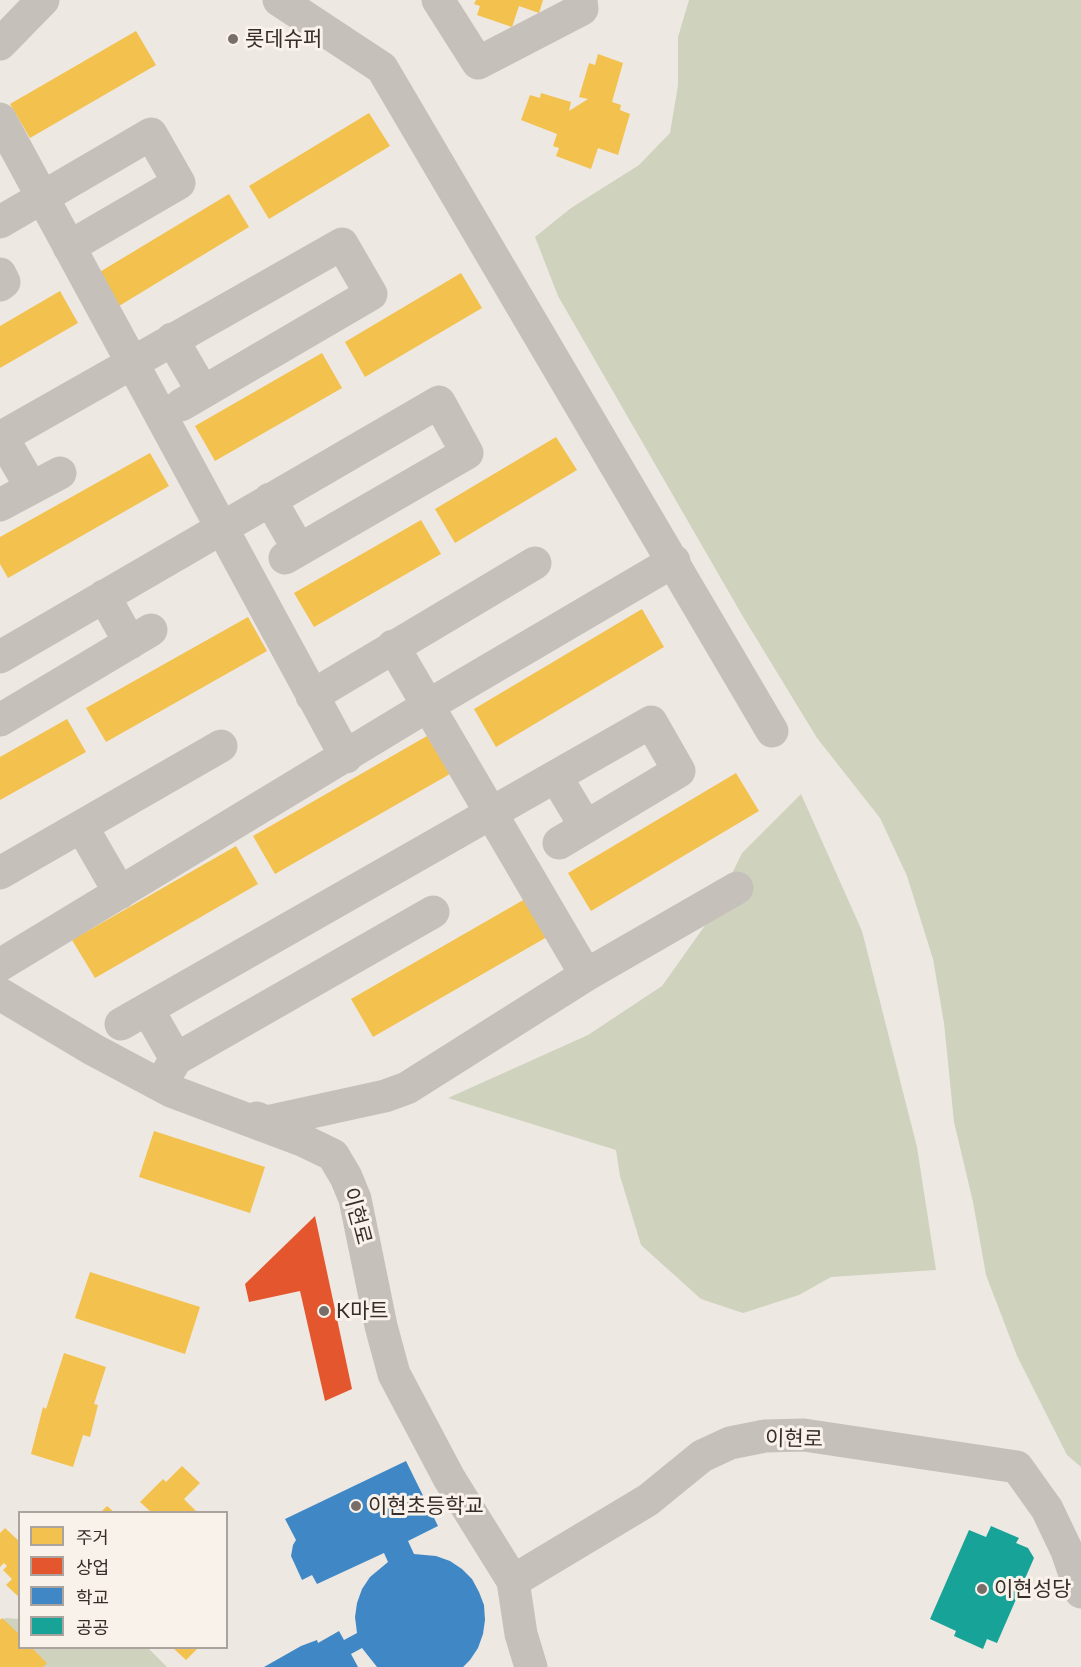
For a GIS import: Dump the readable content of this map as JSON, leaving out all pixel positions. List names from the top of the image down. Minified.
{"streets":{"street":["이현로"]},"places":["롯데슈퍼","K마트","이현초등학교","이현성당"],"legend":["주거","상업","학교","공공"]}
